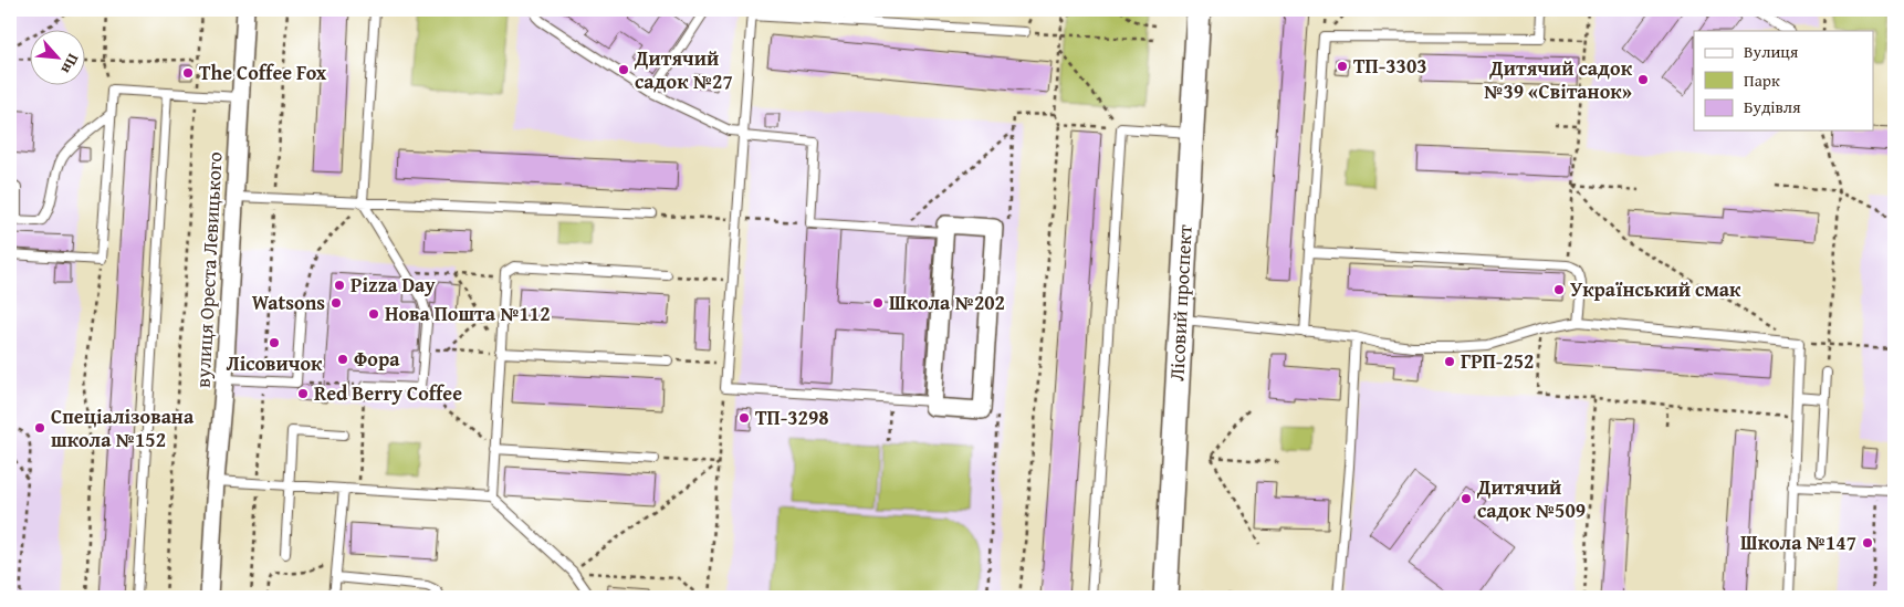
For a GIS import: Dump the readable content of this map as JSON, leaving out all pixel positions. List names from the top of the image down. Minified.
{"streets":{"street":["вулиця Ореста Левицького","Лісовий проспект"]},"places":["ТП-3303","Дитячий садок №27","The Coffee Fox","Дитячий садок №39 «Світанок»","Pizza Day","Український смак","Watsons","Школа №202","Нова Пошта №112","Лісовичок","Фора","ГРП-252","Red Berry Coffee","ТП-3298","Спеціалізована школа №152","Дитячий садок №509","Школа №147"],"legend":["Вулиця","Парк","Будівля"],"north":"bottom right"}
